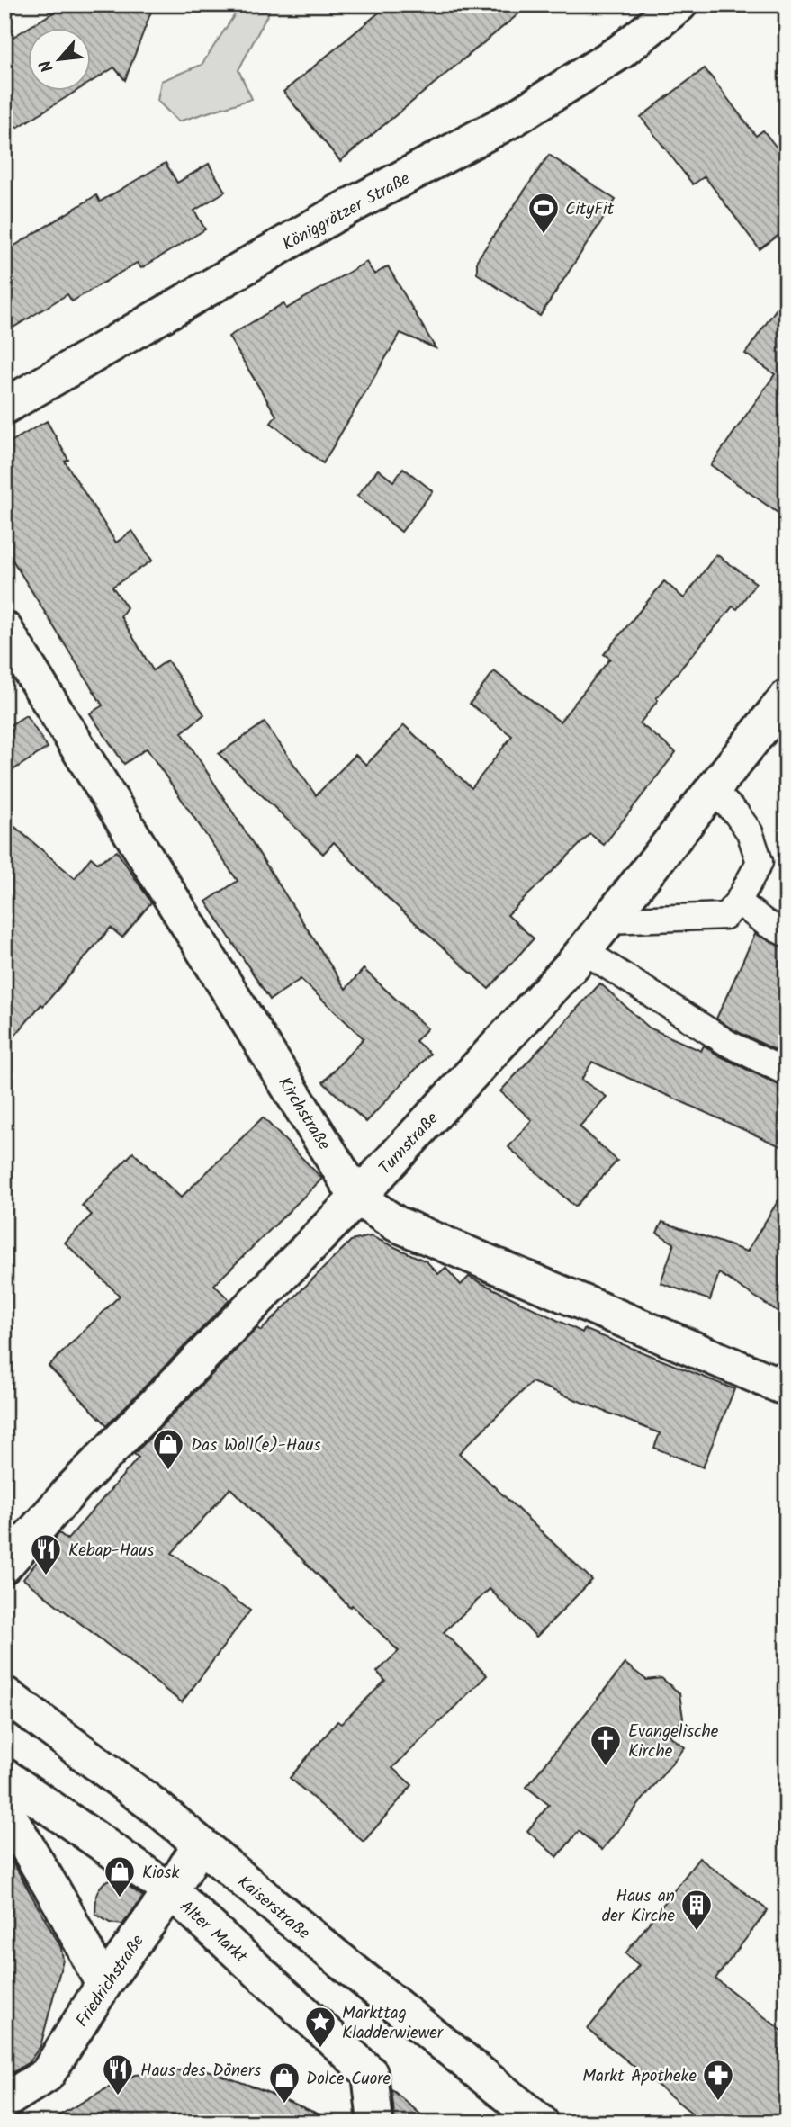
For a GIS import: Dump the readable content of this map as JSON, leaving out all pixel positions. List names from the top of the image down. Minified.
{"streets":{"street":["Königgrätzer Straße","Kirchstraße","Turnstraße","Kaiserstraße","Alter Markt","Friedrichstraße"]},"crossings":[["Kirchstraße","Turnstraße"],["Kaiserstraße","Friedrichstraße"],["Alter Markt","Friedrichstraße"]],"places":{"sports":["CityFit"],"shop":["Das Woll(e)-Haus","Kiosk","Dolce Cuore"],"restaurant":["Kebap-Haus","Haus des Döners"],"church":["Evangelische Kirche"],"building":["Haus an der Kirche"],"place":["Markttag Kladderwiewer"],"pharmacy":["Markt Apotheke"]},"north":"bottom left"}
